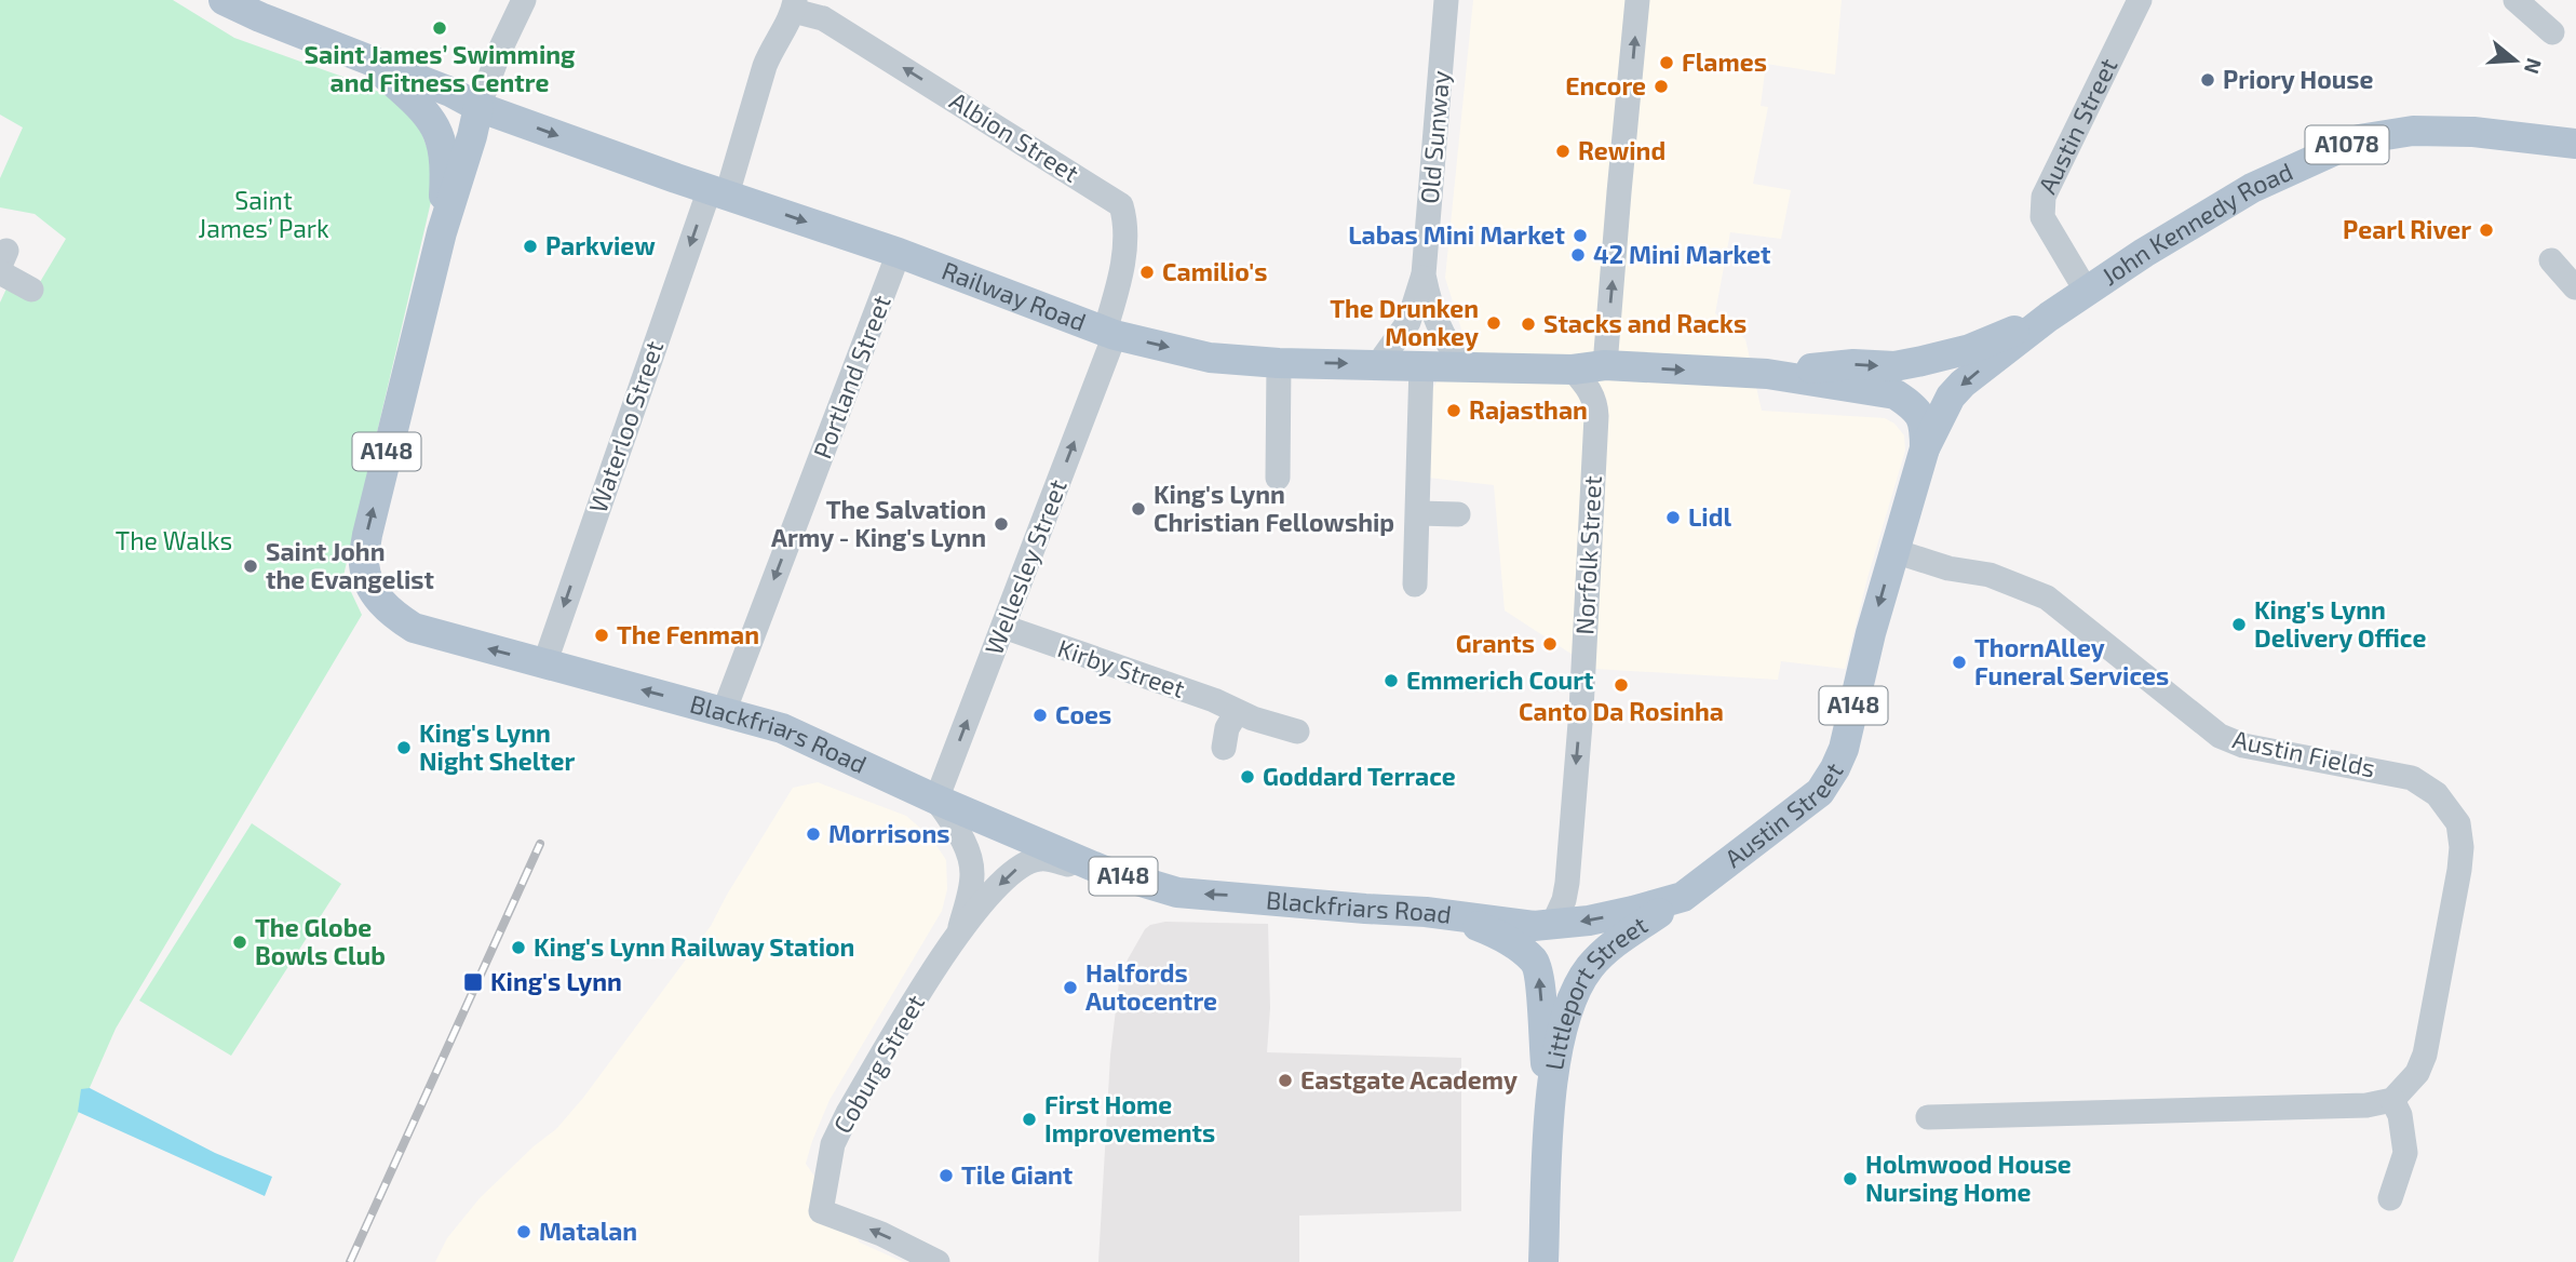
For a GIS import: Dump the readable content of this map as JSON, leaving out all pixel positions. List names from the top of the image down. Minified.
{"streets":{"main road":["Austin Street","A1078","John Kennedy Road","Railway Road","A148","Blackfriars Road","Littleport Street"],"street":["Albion Street","Old Sunway","Portland Street","Waterloo Street","Norfolk Street","Wellesley Street","Kirby Street","Austin Fields","Coburg Street"]},"crossings":[["Austin Street","John Kennedy Road"],["Austin Street","Norfolk Street"],["Austin Street","Blackfriars Road"],["Austin Street","Austin Fields"],["Austin Street","Littleport Street"],["Albion Street","Railway Road"],["Albion Street","Waterloo Street"],["Albion Street","Wellesley Street"],["Old Sunway","Railway Road"],["John Kennedy Road","Railway Road"],["John Kennedy Road","Norfolk Street"],["Railway Road","Portland Street"],["Railway Road","Waterloo Street"],["Railway Road","A148"],["Railway Road","Norfolk Street"],["Railway Road","Wellesley Street"],["Railway Road","Blackfriars Road"],["Portland Street","Blackfriars Road"],["Waterloo Street","Blackfriars Road"],["A148","Blackfriars Road"],["Norfolk Street","Blackfriars Road"],["Wellesley Street","Kirby Street"],["Wellesley Street","Blackfriars Road"],["Wellesley Street","Coburg Street"],["Blackfriars Road","Littleport Street"],["Blackfriars Road","Coburg Street"]],"one_way":["Austin Street","Albion Street","Railway Road","Portland Street","Waterloo Street","Norfolk Street","Wellesley Street"],"parks":["Saint James’ Park","The Walks"],"places":{"other":["Saint James’ Swimming and Fitness Centre","Flames","Priory House","Encore","Rewind","Pearl River","Labas Mini Market","Parkview","42 Mini Market","Camilio's","The Drunken Monkey","Stacks and Racks","Rajasthan","King's Lynn Christian Fellowship","Lidl","The Salvation Army - King's Lynn","Saint John the Evangelist","King's Lynn Delivery Office","The Fenman","Grants","ThornAlley Funeral Services","Emmerich Court","Canto Da Rosinha","Coes","King's Lynn Night Shelter","Goddard Terrace","Morrisons","The Globe Bowls Club","King's Lynn Railway Station","Halfords Autocentre","Eastgate Academy","First Home Improvements","Tile Giant","Holmwood House Nursing Home","Matalan"],"transit":["King's Lynn"]},"north":"right"}
